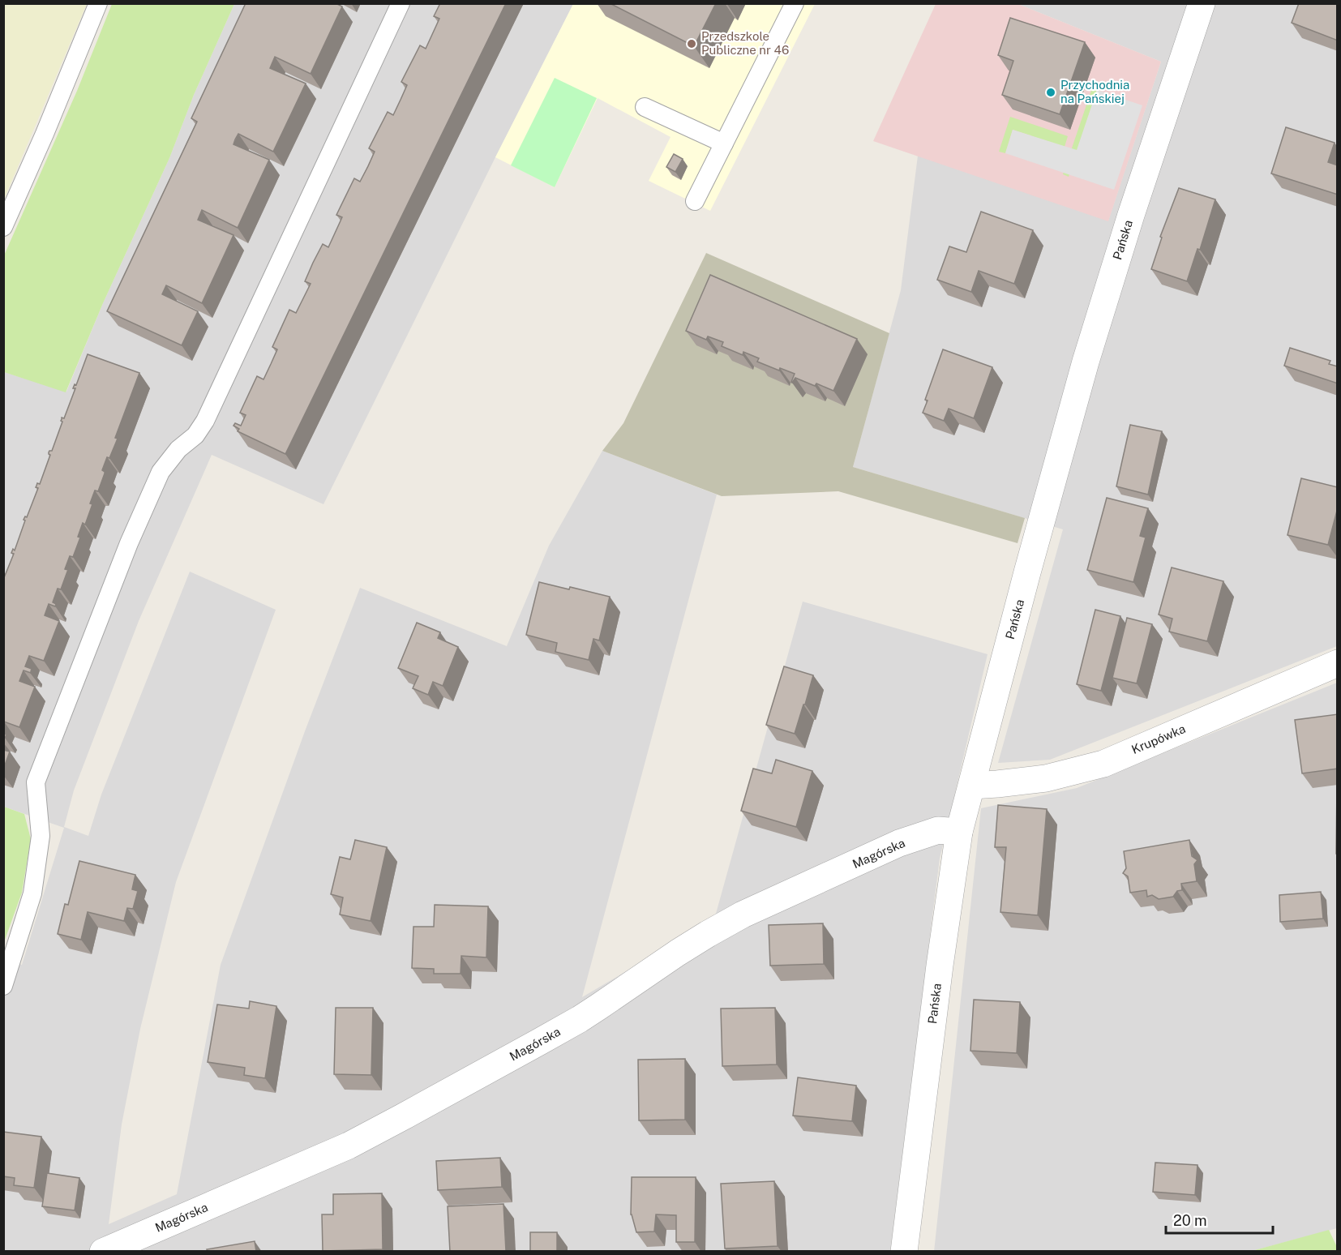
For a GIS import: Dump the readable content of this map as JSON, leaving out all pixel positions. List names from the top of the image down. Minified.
{"streets":{"street":["Pańska","Krupówka","Magórska"]},"crossings":[["Pańska","Krupówka"],["Pańska","Magórska"]],"places":["Przedszkole Publiczne nr 46","Przychodnia na Pańskiej"],"scale_bar":"20 m"}
